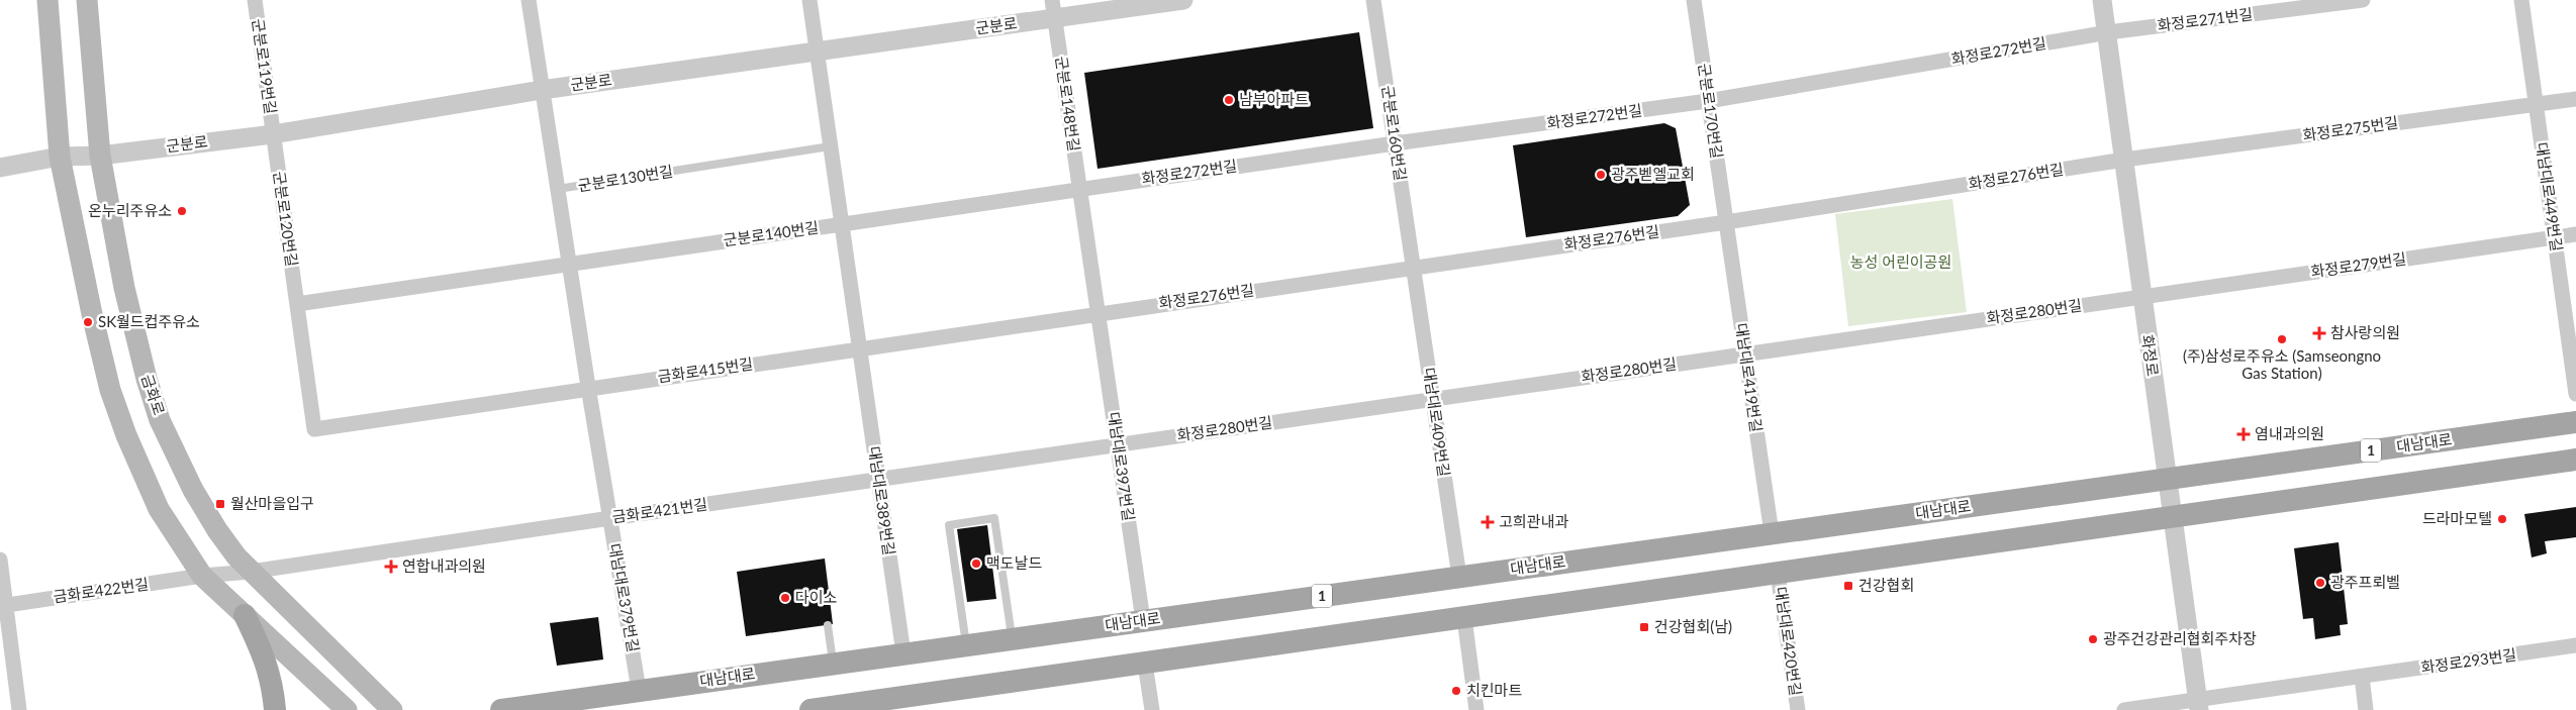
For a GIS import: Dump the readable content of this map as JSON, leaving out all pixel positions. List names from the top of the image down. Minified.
{"streets":{"main road":["금화로","대남대로","1"],"street":["화정로271번길","군분로","화정로272번길","군분로119번길","군분로148번길","군분로170번길","화정로275번길","군분로160번길","화정로276번길","군분로130번길","대남대로449번길","군분로120번길","군분로140번길","화정로279번길","화정로280번길","화정로","금화로415번길","대남대로419번길","대남대로409번길","대남대로397번길","대남대로389번길","금화로421번길","금화로422번길","대남대로379번길","대남대로420번길","화정로293번길"]},"crossings":[["화정로271번길","화정로272번길"],["화정로271번길","화정로"],["군분로","군분로119번길"],["군분로","군분로148번길"],["군분로","군분로130번길"],["군분로","군분로120번길"],["군분로","군분로140번길"],["군분로","금화로"],["화정로272번길","군분로148번길"],["화정로272번길","군분로170번길"],["화정로272번길","군분로160번길"],["화정로272번길","군분로140번길"],["화정로272번길","화정로"],["군분로119번길","군분로120번길"],["군분로148번길","화정로276번길"],["군분로148번길","군분로140번길"],["군분로148번길","금화로415번길"],["군분로148번길","대남대로397번길"],["군분로170번길","화정로276번길"],["군분로170번길","대남대로419번길"],["화정로275번길","화정로276번길"],["화정로275번길","대남대로449번길"],["화정로275번길","화정로"],["군분로160번길","화정로276번길"],["군분로160번길","대남대로409번길"],["화정로276번길","화정로"],["화정로276번길","금화로415번길"],["화정로276번길","대남대로419번길"],["화정로276번길","대남대로409번길"],["화정로276번길","대남대로397번길"],["군분로130번길","군분로140번길"],["군분로130번길","금화로415번길"],["군분로130번길","대남대로379번길"],["대남대로449번길","화정로279번길"],["군분로120번길","금화로415번길"],["군분로140번길","금화로415번길"],["군분로140번길","대남대로389번길"],["화정로279번길","화정로280번길"],["화정로279번길","화정로"],["화정로280번길","화정로"],["화정로280번길","대남대로419번길"],["화정로280번길","대남대로409번길"],["화정로280번길","대남대로397번길"],["화정로280번길","금화로421번길"],["화정로","대남대로"],["화정로","화정로293번길"],["금화로415번길","대남대로397번길"],["금화로415번길","대남대로389번길"],["금화로415번길","대남대로379번길"],["대남대로419번길","대남대로"],["금화로","금화로421번길"],["대남대로409번길","대남대로"],["대남대로","대남대로397번길"],["대남대로","대남대로389번길"],["대남대로","대남대로379번길"],["대남대로397번길","금화로421번길"],["대남대로389번길","금화로421번길"],["금화로421번길","금화로422번길"],["금화로421번길","대남대로379번길"]],"parks":["농성 어린이공원"],"places":{"other":["남부아파트","광주벧엘교회","온누리주유소","SK월드컵주유소","(주)삼성로주유소 (Samseongno Gas Station)","드라마모텔","맥도날드","광주프뢰벨","다이소","광주건강관리협회주차장","치킨마트"],"health":["참사랑의원","염내과의원","고희관내과","연합내과의원"],"transit":["월산마을입구","건강협회","건강협회(남)"]}}
